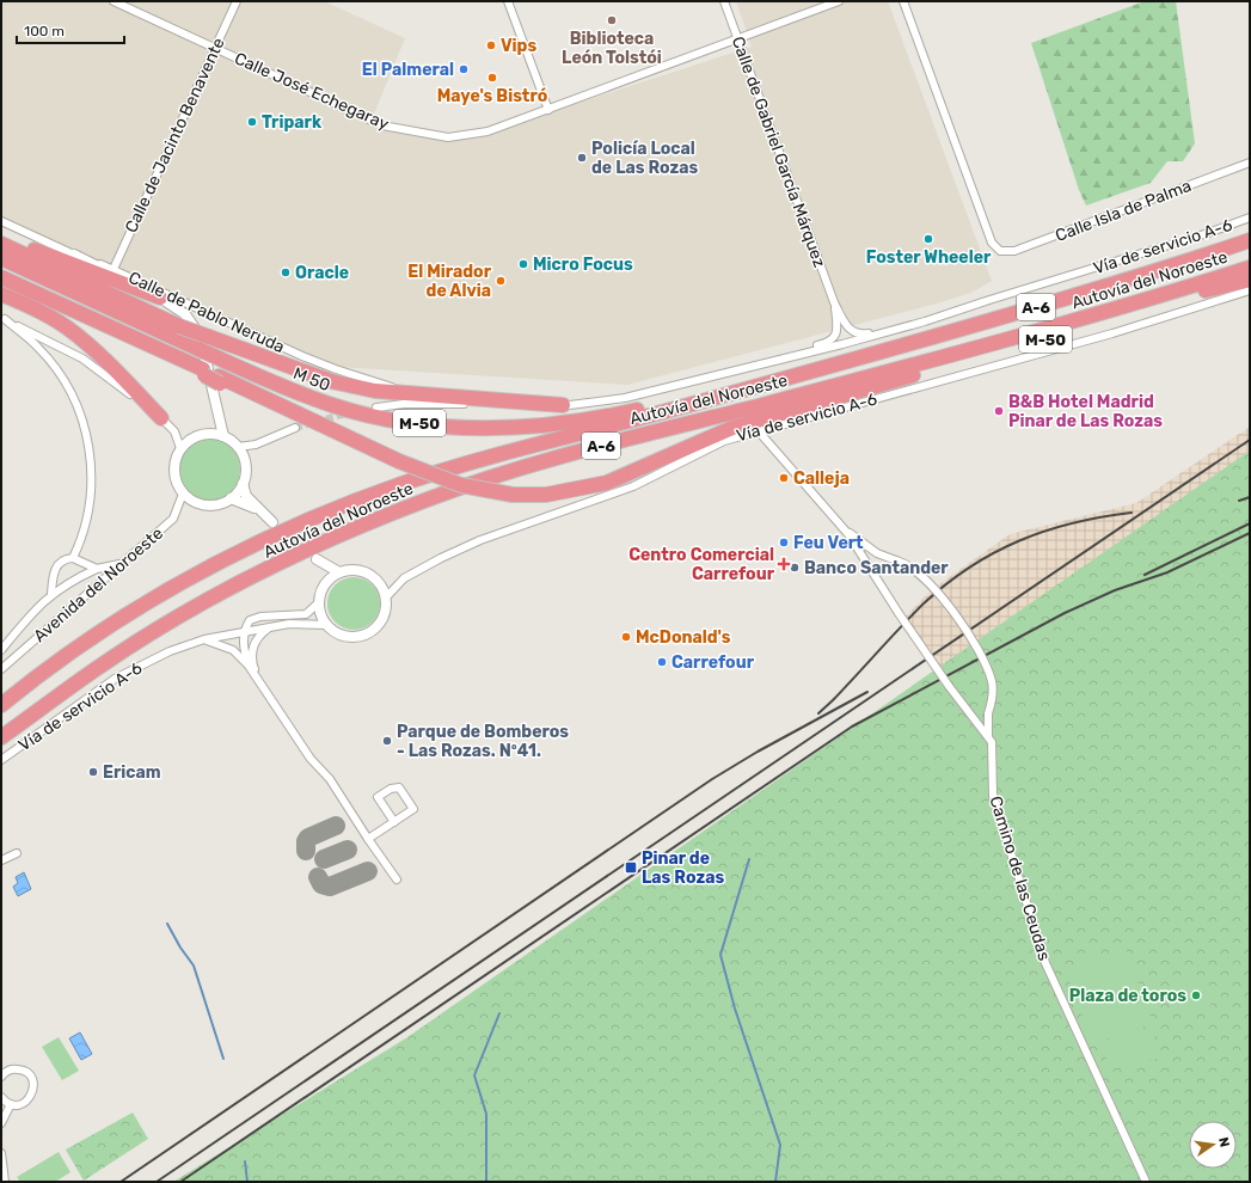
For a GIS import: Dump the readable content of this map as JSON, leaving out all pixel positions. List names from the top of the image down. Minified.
{"streets":{"highway":["Autovía del Noroeste","A-6","M-50","M 50"],"street":["Calle José Echegaray","Calle de Jacinto Benavente","Calle de Gabriel García Márquez","Calle Isla de Palma","Vía de servicio A-6","Calle de Pablo Neruda","Avenida del Noroeste","Camino de las Ceudas"]},"crossings":[["Calle José Echegaray","Calle de Jacinto Benavente"],["Calle José Echegaray","Calle de Gabriel García Márquez"],["Calle de Jacinto Benavente","Calle de Pablo Neruda"],["Calle de Gabriel García Márquez","Vía de servicio A-6"],["Vía de servicio A-6","Camino de las Ceudas"],["Autovía del Noroeste","M 50"]],"places":{"other":["Biblioteca León Tolstói","Vips","El Palmeral","Maye's Bistró","Tripark","Policía Local de Las Rozas","Foster Wheeler","Micro Focus","Oracle","El Mirador de Alvia","B&B Hotel Madrid Pinar de Las Rozas","Calleja","Feu Vert","Banco Santander","McDonald's","Carrefour","Parque de Bomberos - Las Rozas. Nº41.","Ericam","Plaza de toros"],"health":["Centro Comercial Carrefour"],"transit":["Pinar de Las Rozas"]},"scale_bar":"100 m","north":"right"}
